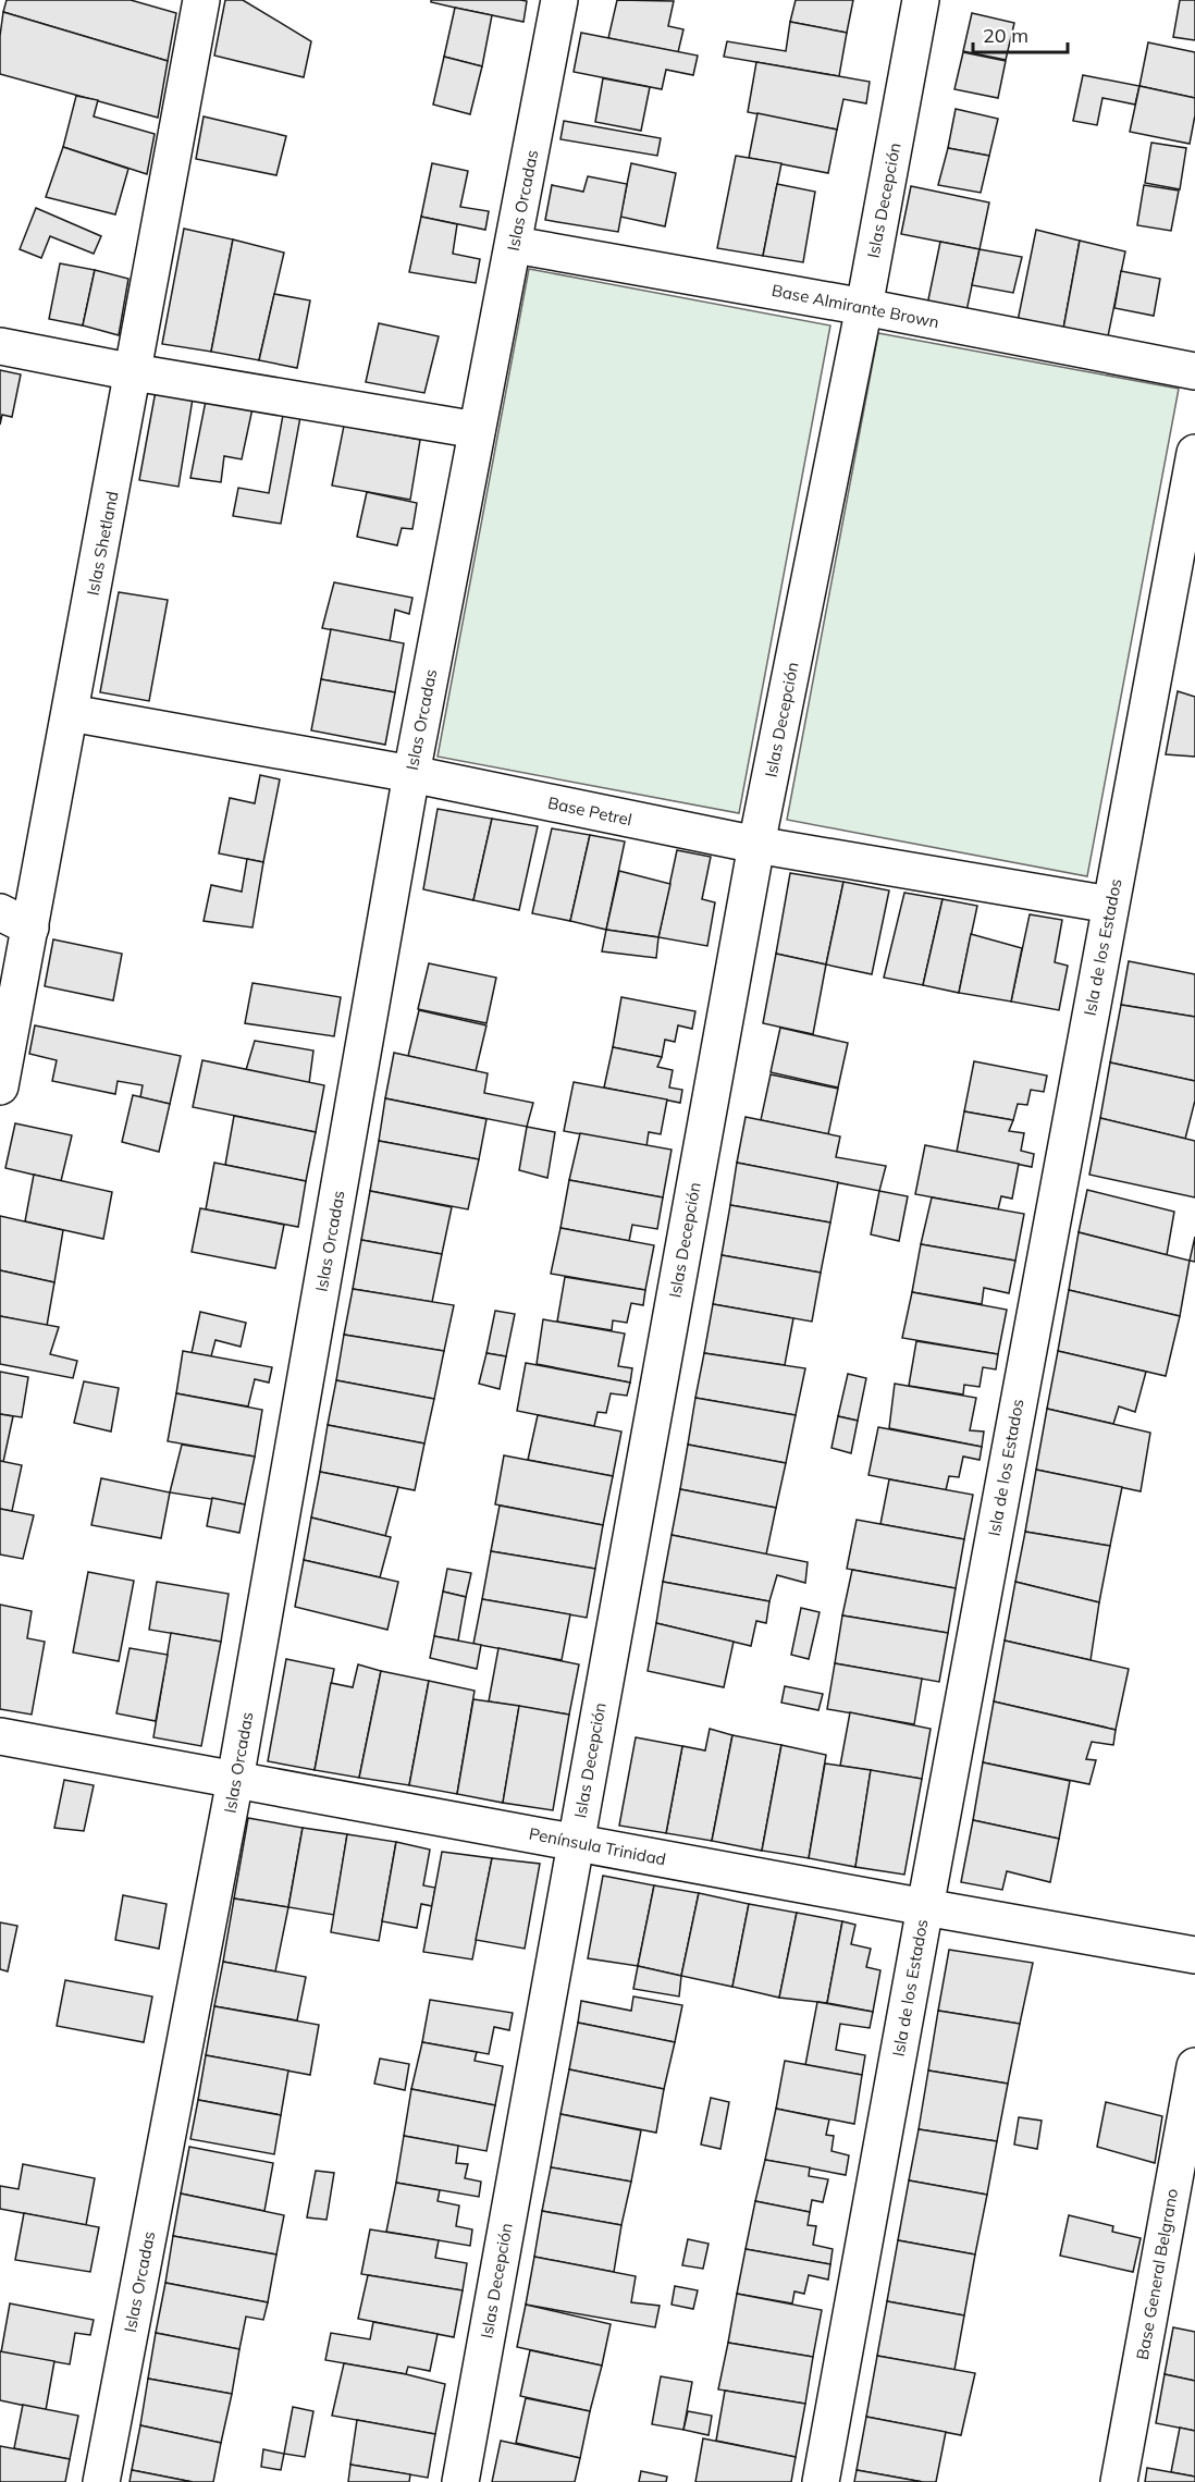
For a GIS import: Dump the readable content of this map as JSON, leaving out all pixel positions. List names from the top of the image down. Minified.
{"streets":{"street":["Islas Orcadas","Islas Decepción","Base Almirante Brown","Islas Shetland","Base Petrel","Isla de los Estados","Península Trinidad","Base General Belgrano"]},"crossings":[["Islas Orcadas","Base Almirante Brown"],["Islas Orcadas","Base Petrel"],["Islas Orcadas","Península Trinidad"],["Islas Decepción","Base Almirante Brown"],["Islas Decepción","Base Petrel"],["Islas Decepción","Península Trinidad"],["Islas Shetland","Base Petrel"],["Base Petrel","Isla de los Estados"],["Isla de los Estados","Península Trinidad"]],"scale_bar":"20 m"}
